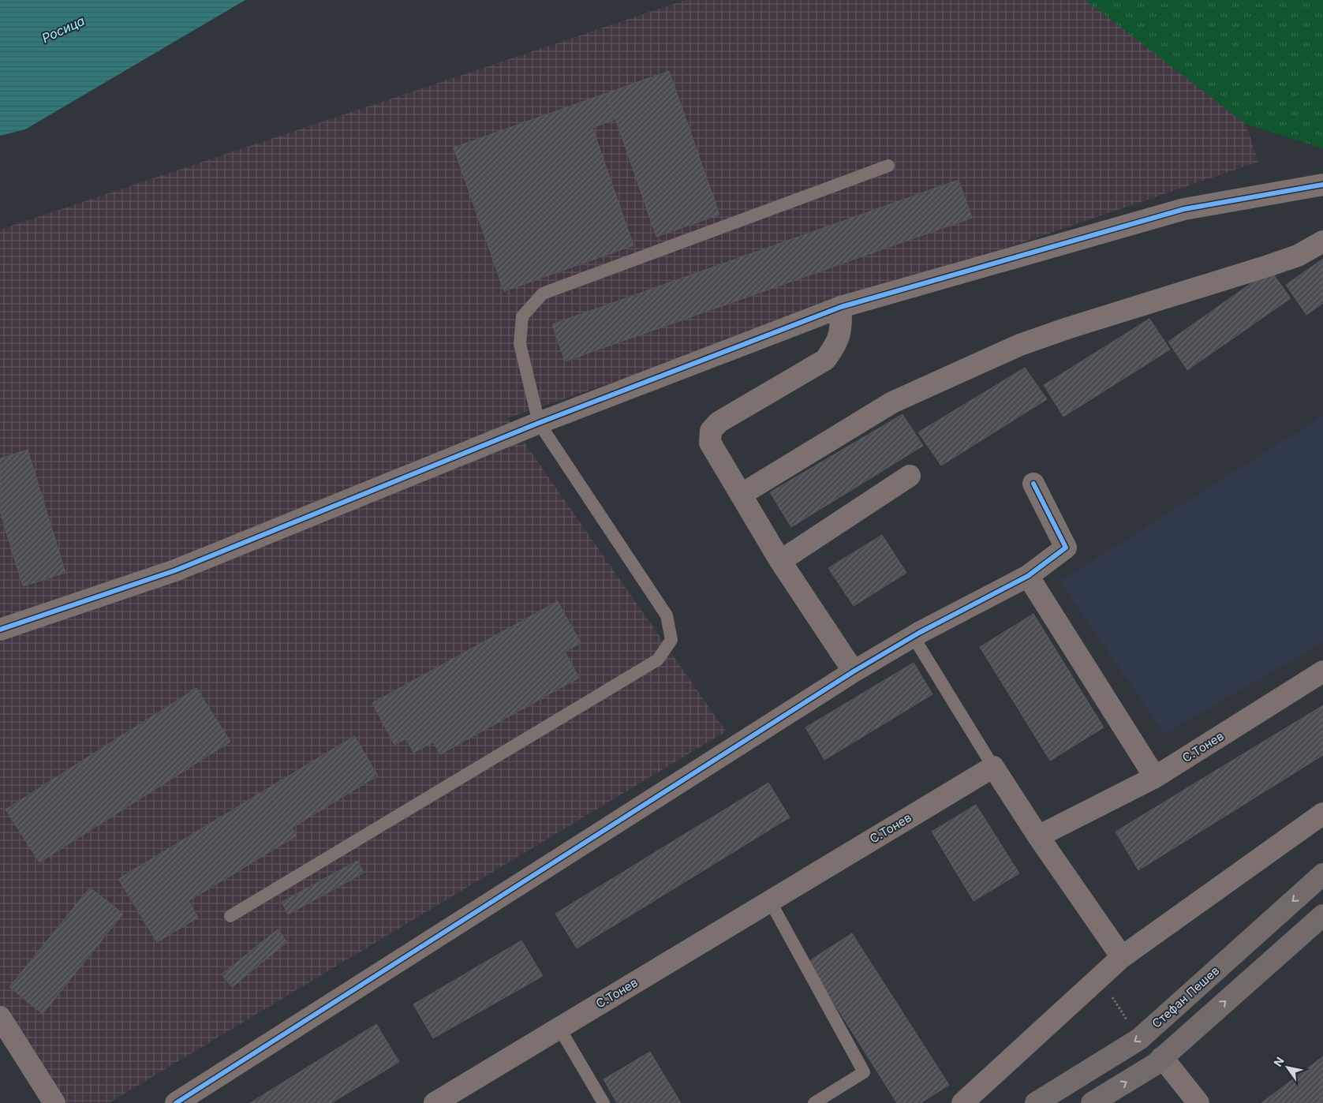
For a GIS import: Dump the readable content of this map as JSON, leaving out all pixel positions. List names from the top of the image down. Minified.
{"streets":{"main road":["Стефан Пешев"],"street":["С.Тонев"]},"water":["Росица"],"north":"top left"}
